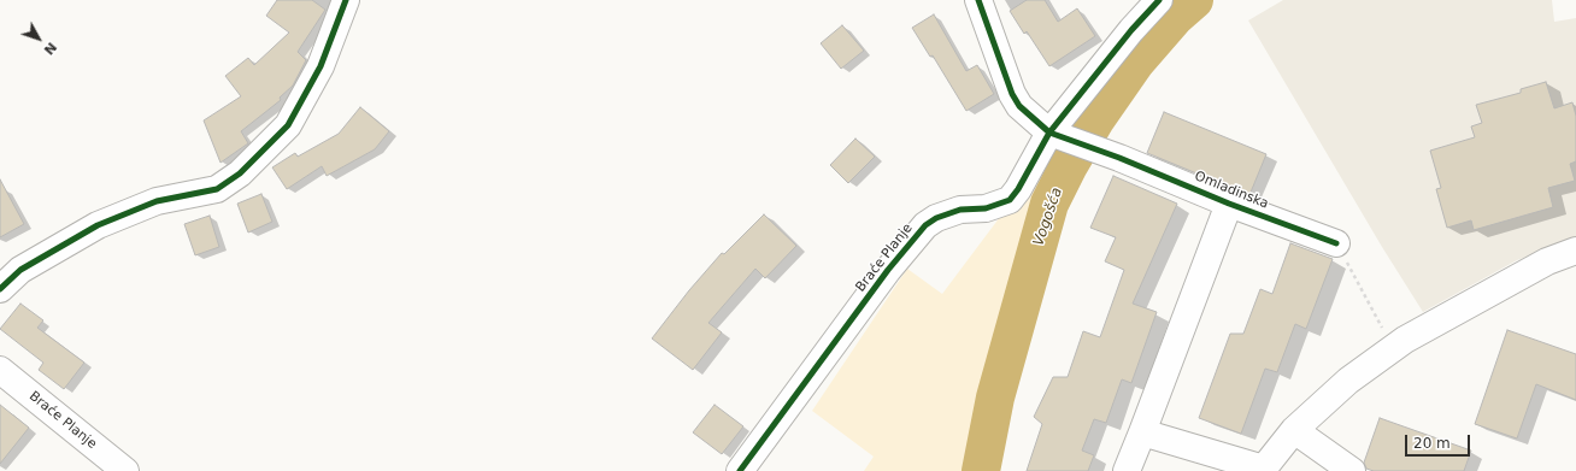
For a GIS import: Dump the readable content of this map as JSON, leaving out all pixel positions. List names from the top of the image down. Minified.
{"streets":{"street":["Omladinska","Braće Planje"]},"crossings":[["Omladinska","Braće Planje"]],"water":["Vogošća"],"scale_bar":"20 m","north":"bottom right"}
